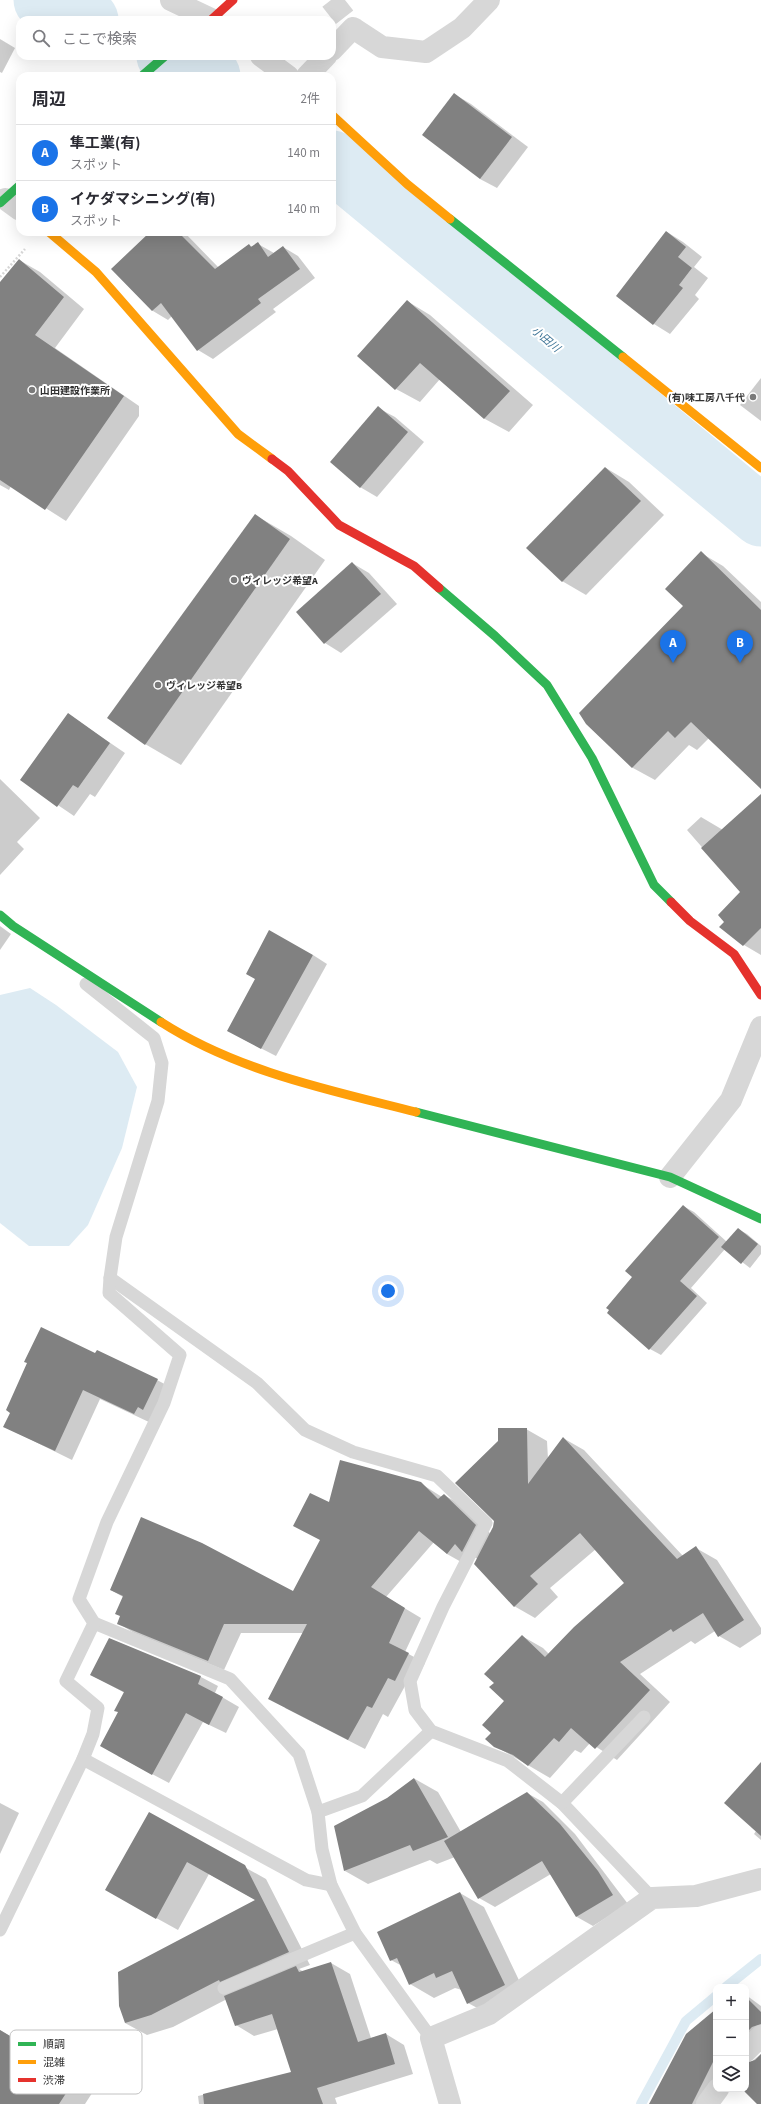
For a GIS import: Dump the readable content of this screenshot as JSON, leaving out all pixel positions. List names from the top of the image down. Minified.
{"water":["小田川"],"places":["山田建設作業所","(有)味工房八千代","ヴィレッジ希望A","ヴィレッジ希望B"],"legend":["順調","混雑","渋滞"],"page":{"search":"ここで検索","heading":["周辺","2件"],"list":[{"mark":"A","name":"隼工業(有)","note":"スポット","value":"140 m"},{"mark":"B","name":"イケダマシニング(有)","note":"スポット","value":"140 m"}],"pins":["A","B"],"map_buttons":["+","−"]}}
